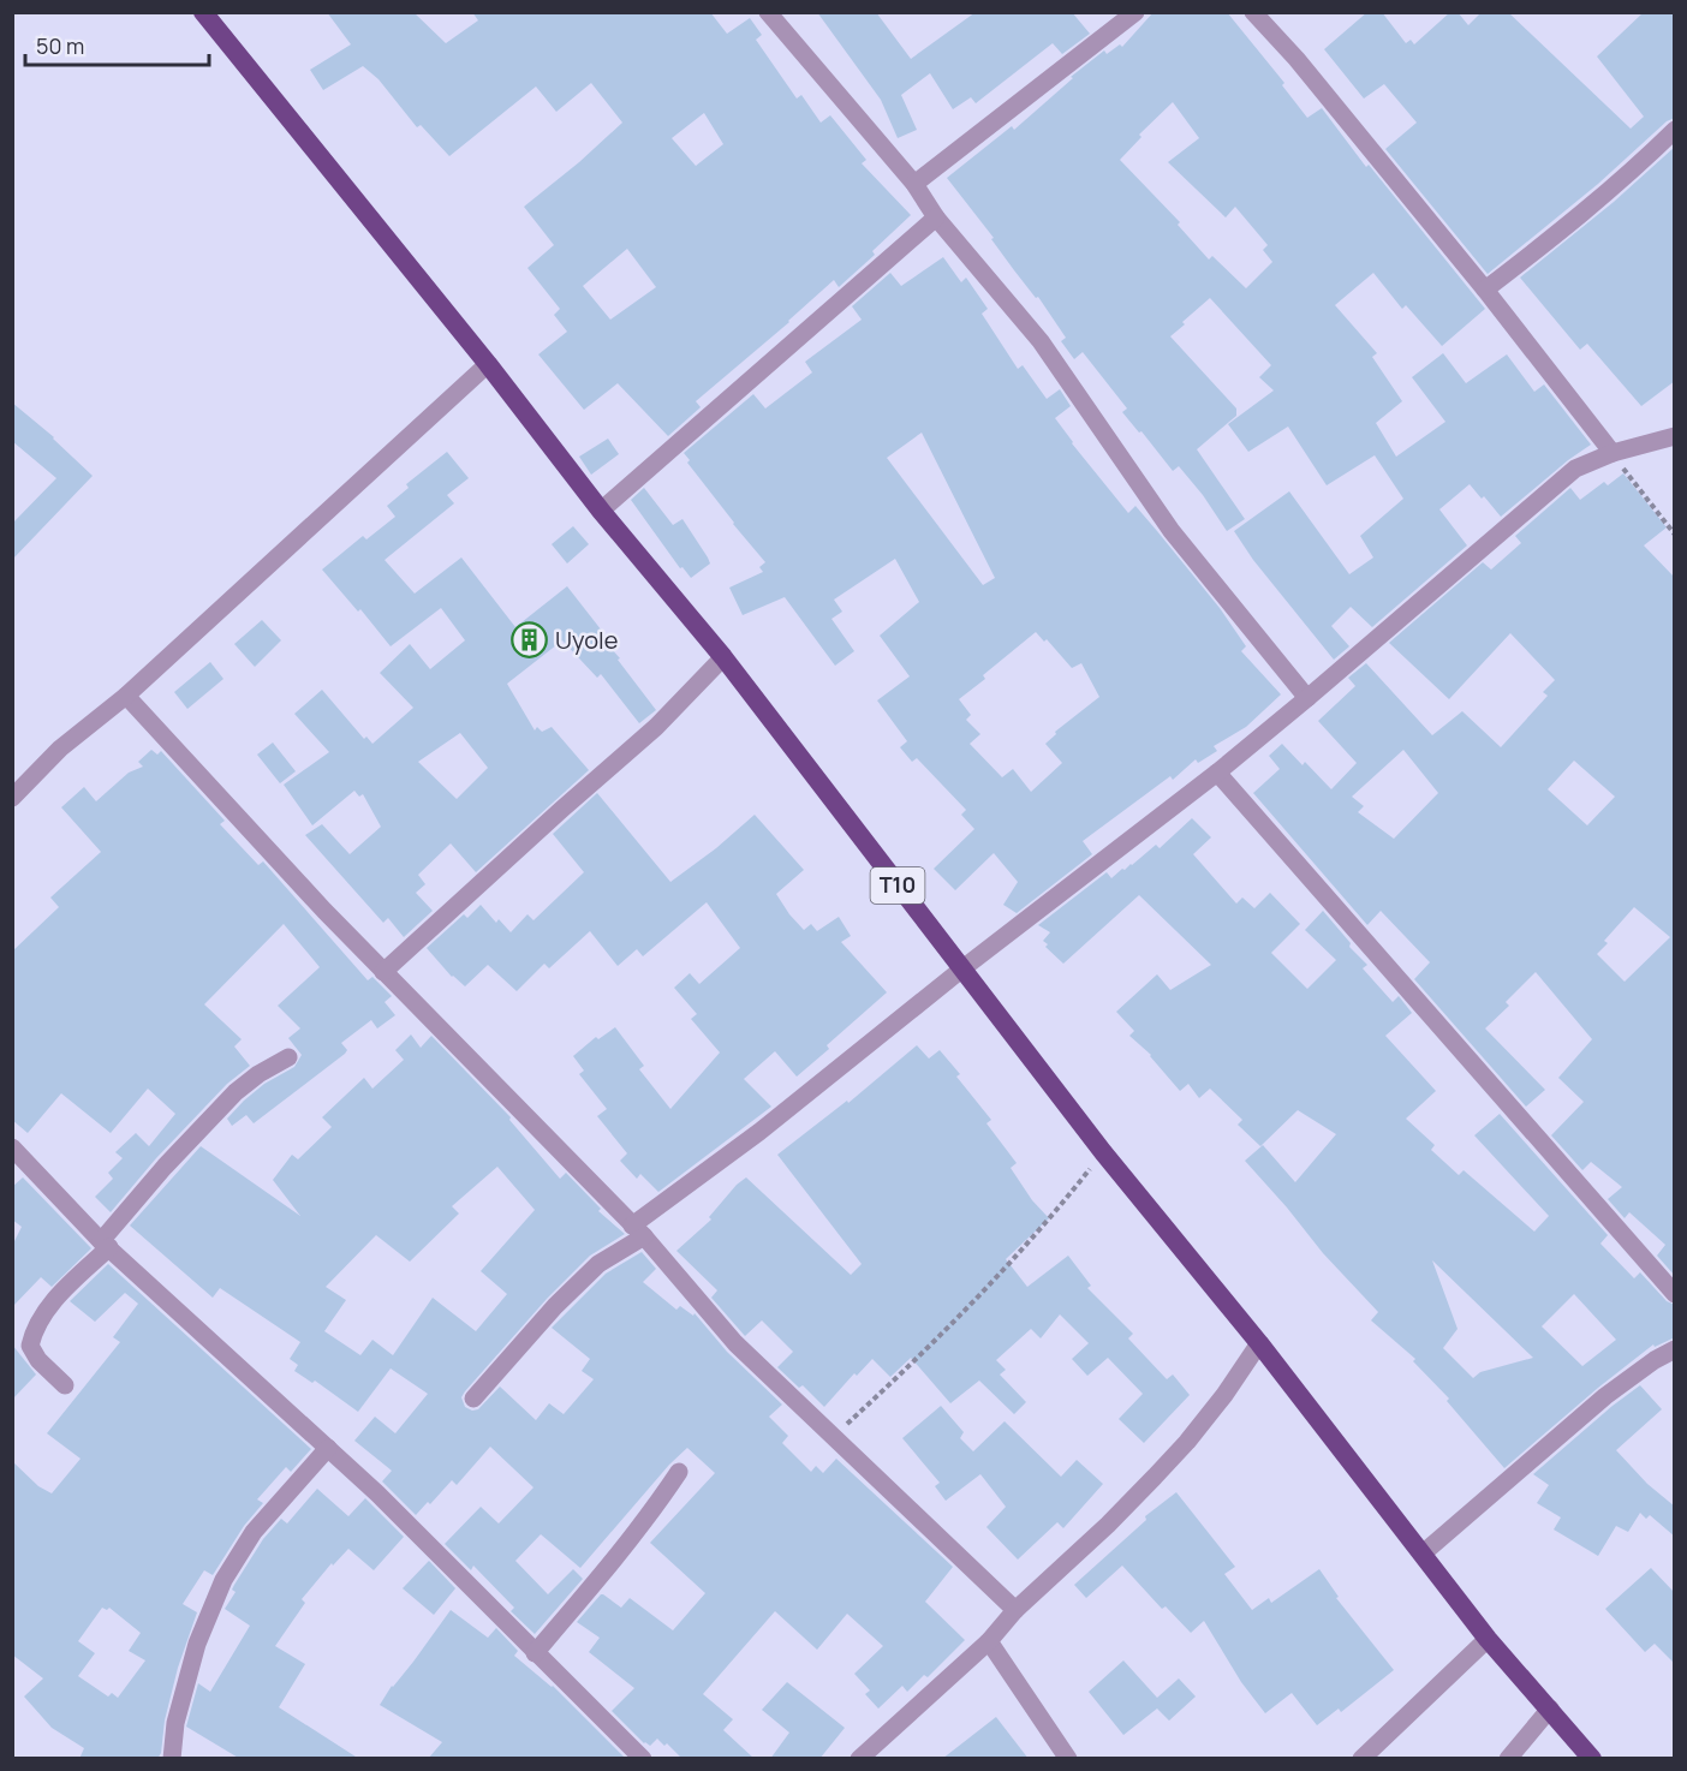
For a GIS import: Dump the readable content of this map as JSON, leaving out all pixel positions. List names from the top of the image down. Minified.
{"streets":{"highway":["T10"]},"places":{"building":["Uyole"]},"scale_bar":"50 m"}
